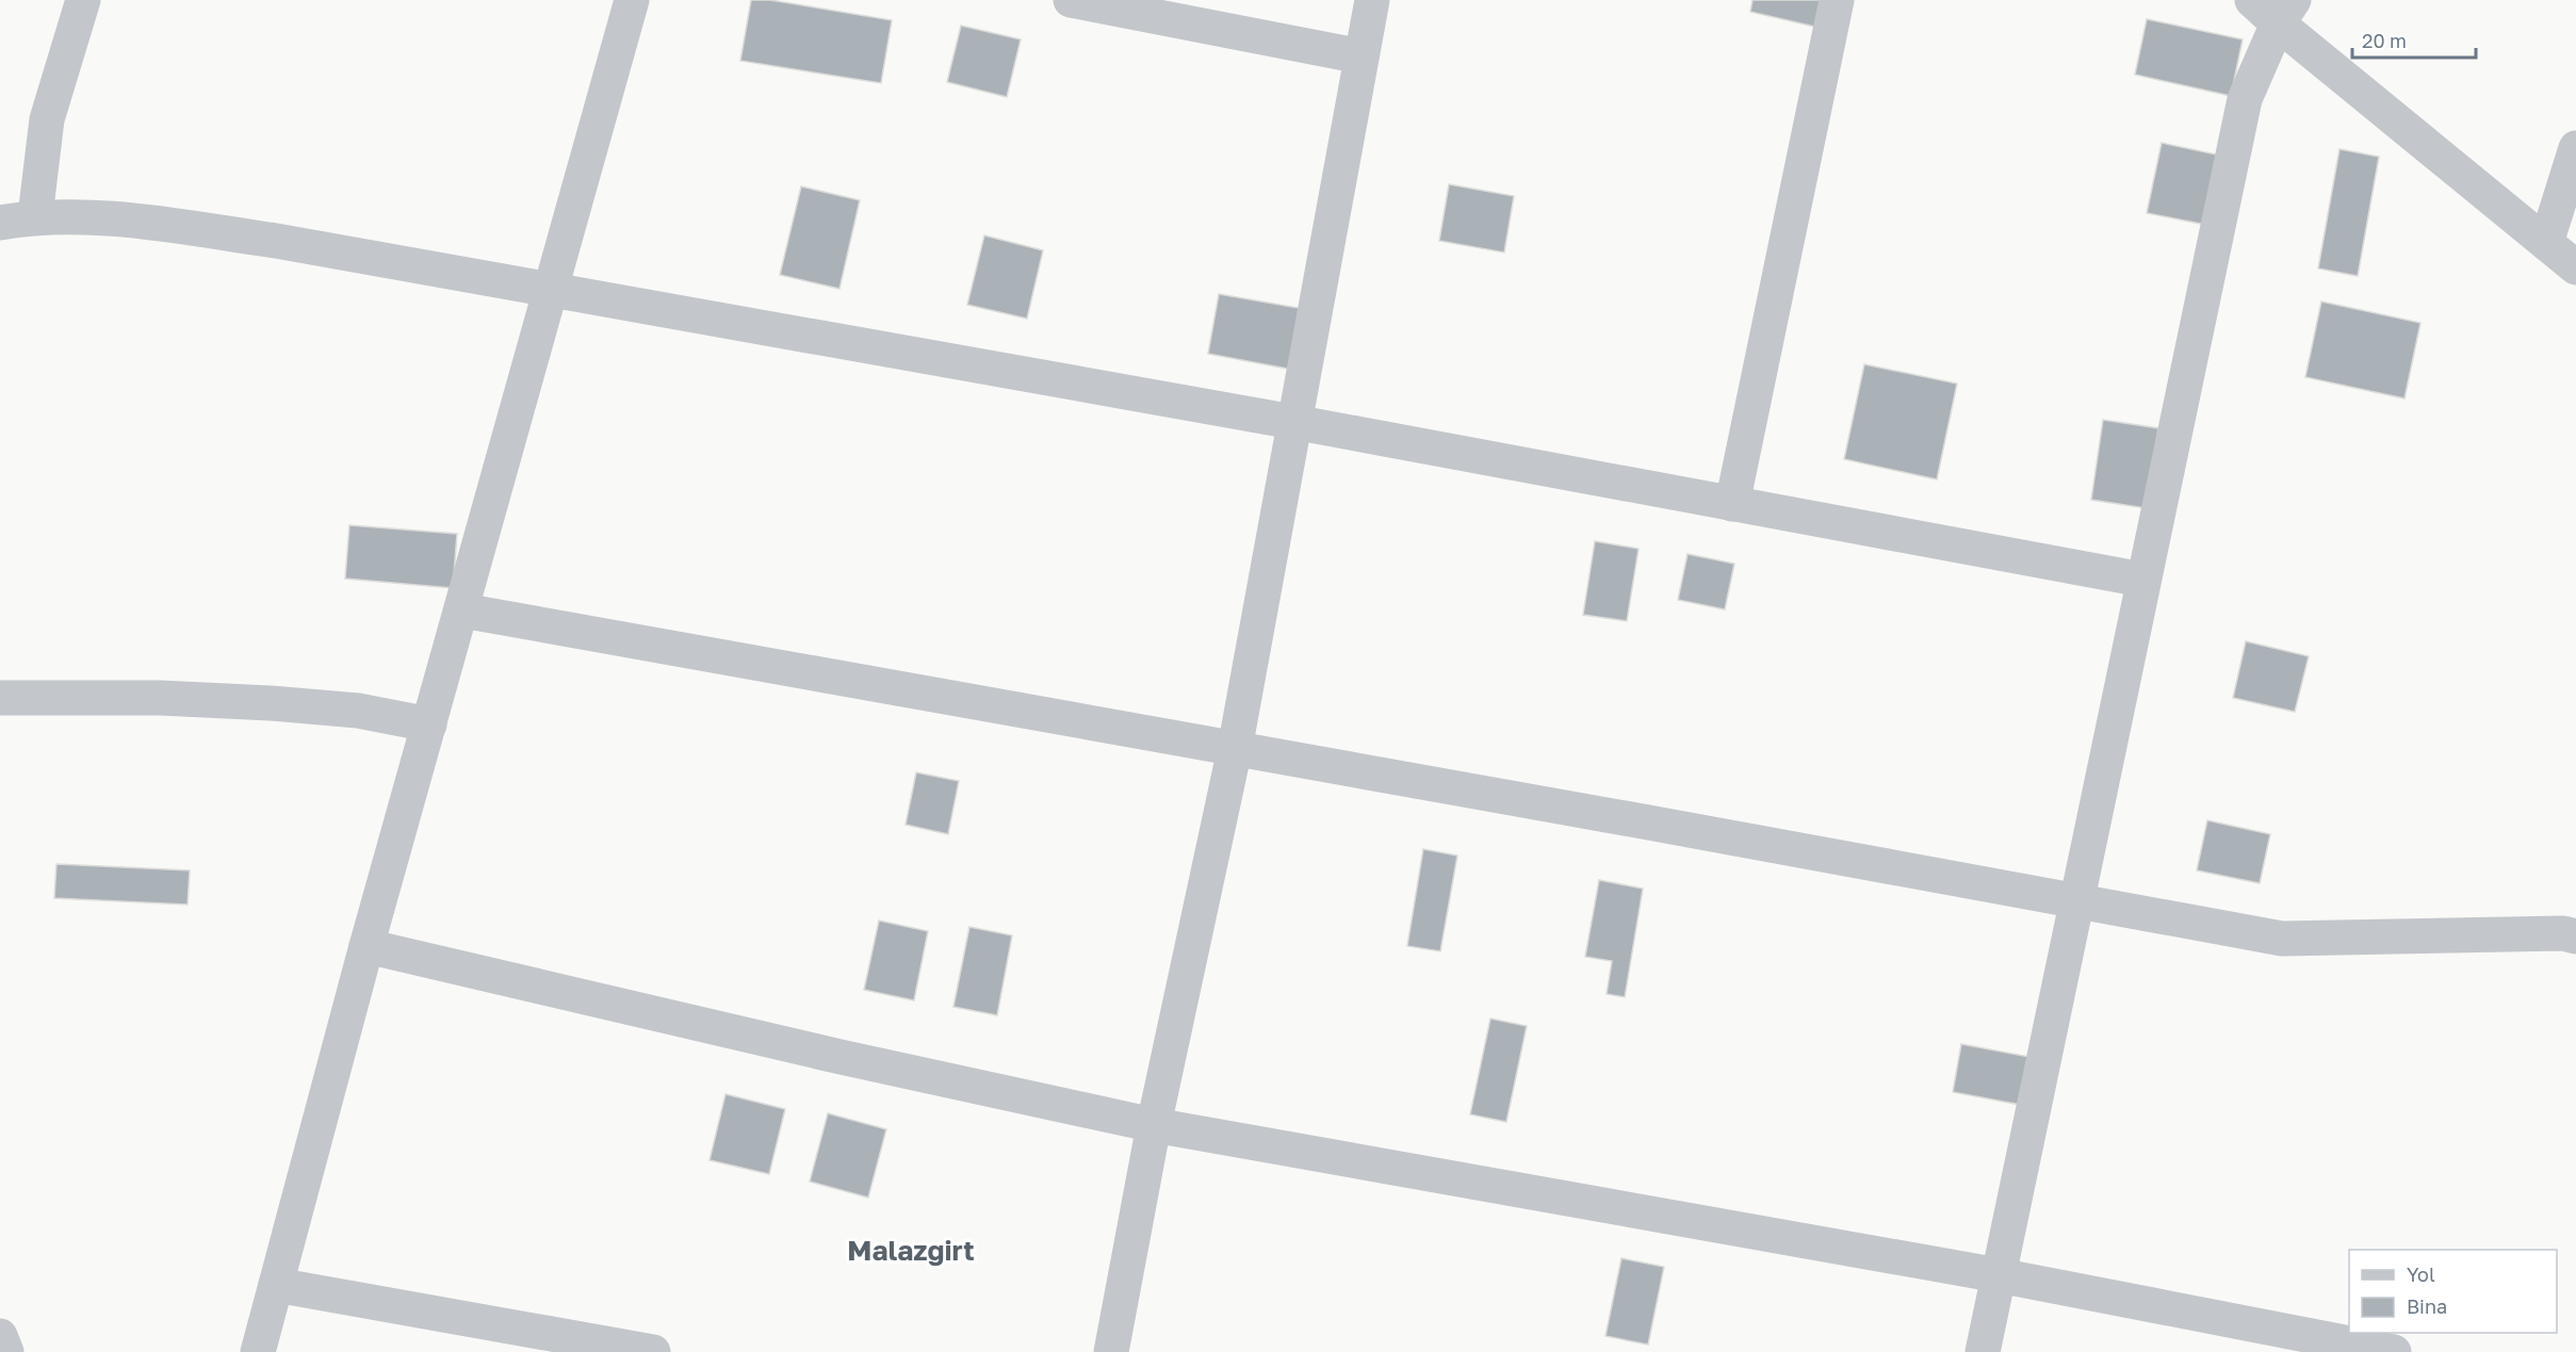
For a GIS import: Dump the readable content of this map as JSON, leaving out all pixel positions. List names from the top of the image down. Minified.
{"districts":["Malazgirt"],"legend":["Yol","Bina"],"scale_bar":"20 m"}
